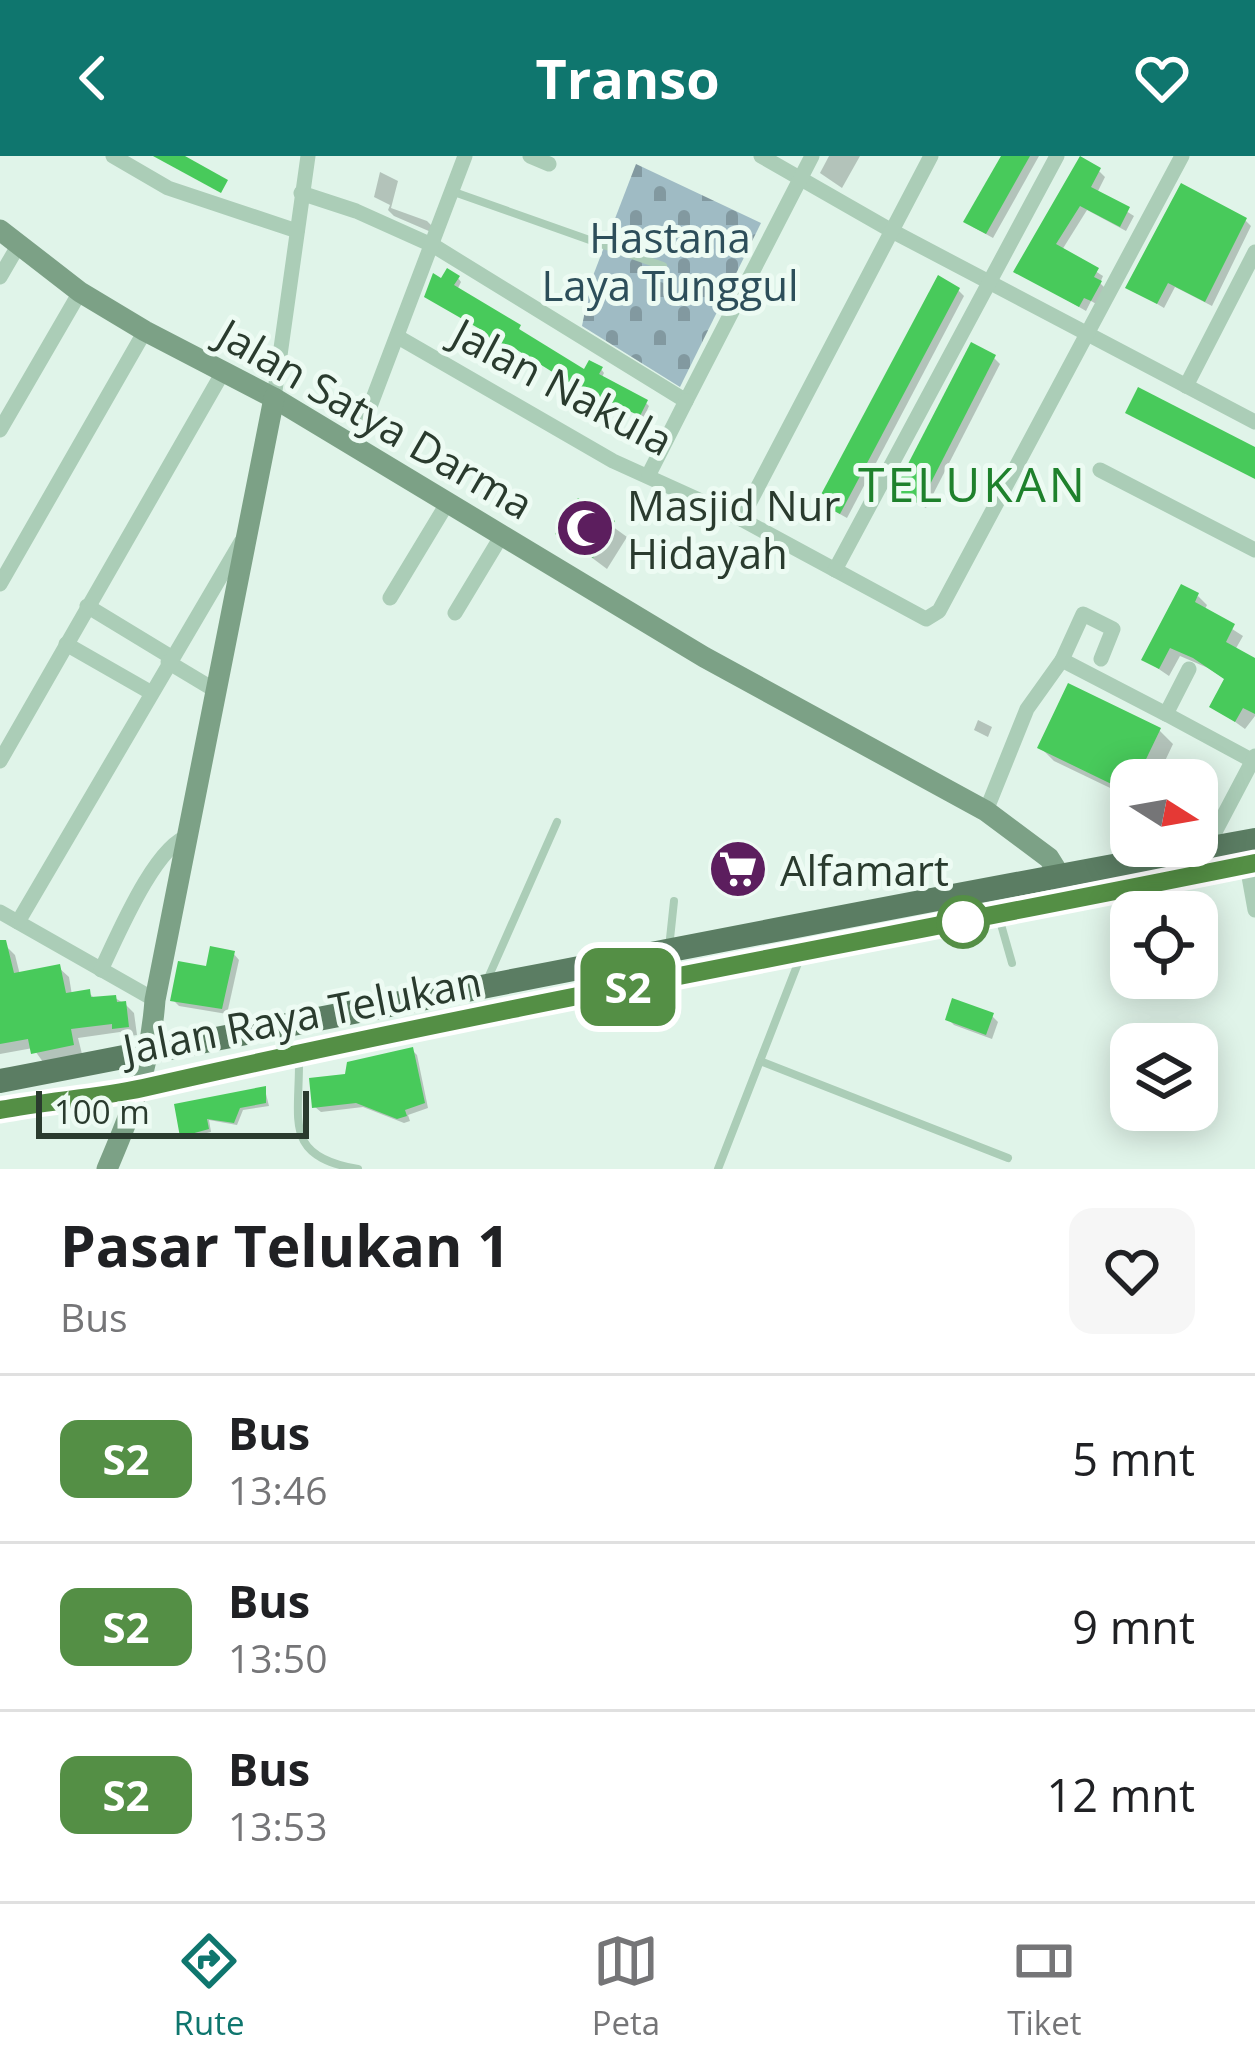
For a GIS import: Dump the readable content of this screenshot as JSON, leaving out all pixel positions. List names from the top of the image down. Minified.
{"streets":{"main road":["Jalan Satya Darma","Jalan Raya Telukan"],"street":["Jalan Nakula"]},"crossings":[["Jalan Satya Darma","Jalan Raya Telukan"]],"districts":["TELUKAN"],"parks":["Hastana Laya Tunggul"],"places":{"mosque":["Masjid Nur Hidayah"],"supermarket":["Alfamart"]},"lines":["bus line S2"],"scale_bar":"100 m","north":"right","page":{"header":"Transo","on_map":"S2","scale":"100 m","heading":["Pasar Telukan 1","Bus"],"list":[{"mark":"S2","name":"Bus","note":"13:46","value":"5 mnt"},{"mark":"S2","name":"Bus","note":"13:50","value":"9 mnt"},{"mark":"S2","name":"Bus","note":"13:53","value":"12 mnt"}],"tabs":["Rute","Peta","Tiket"]}}
